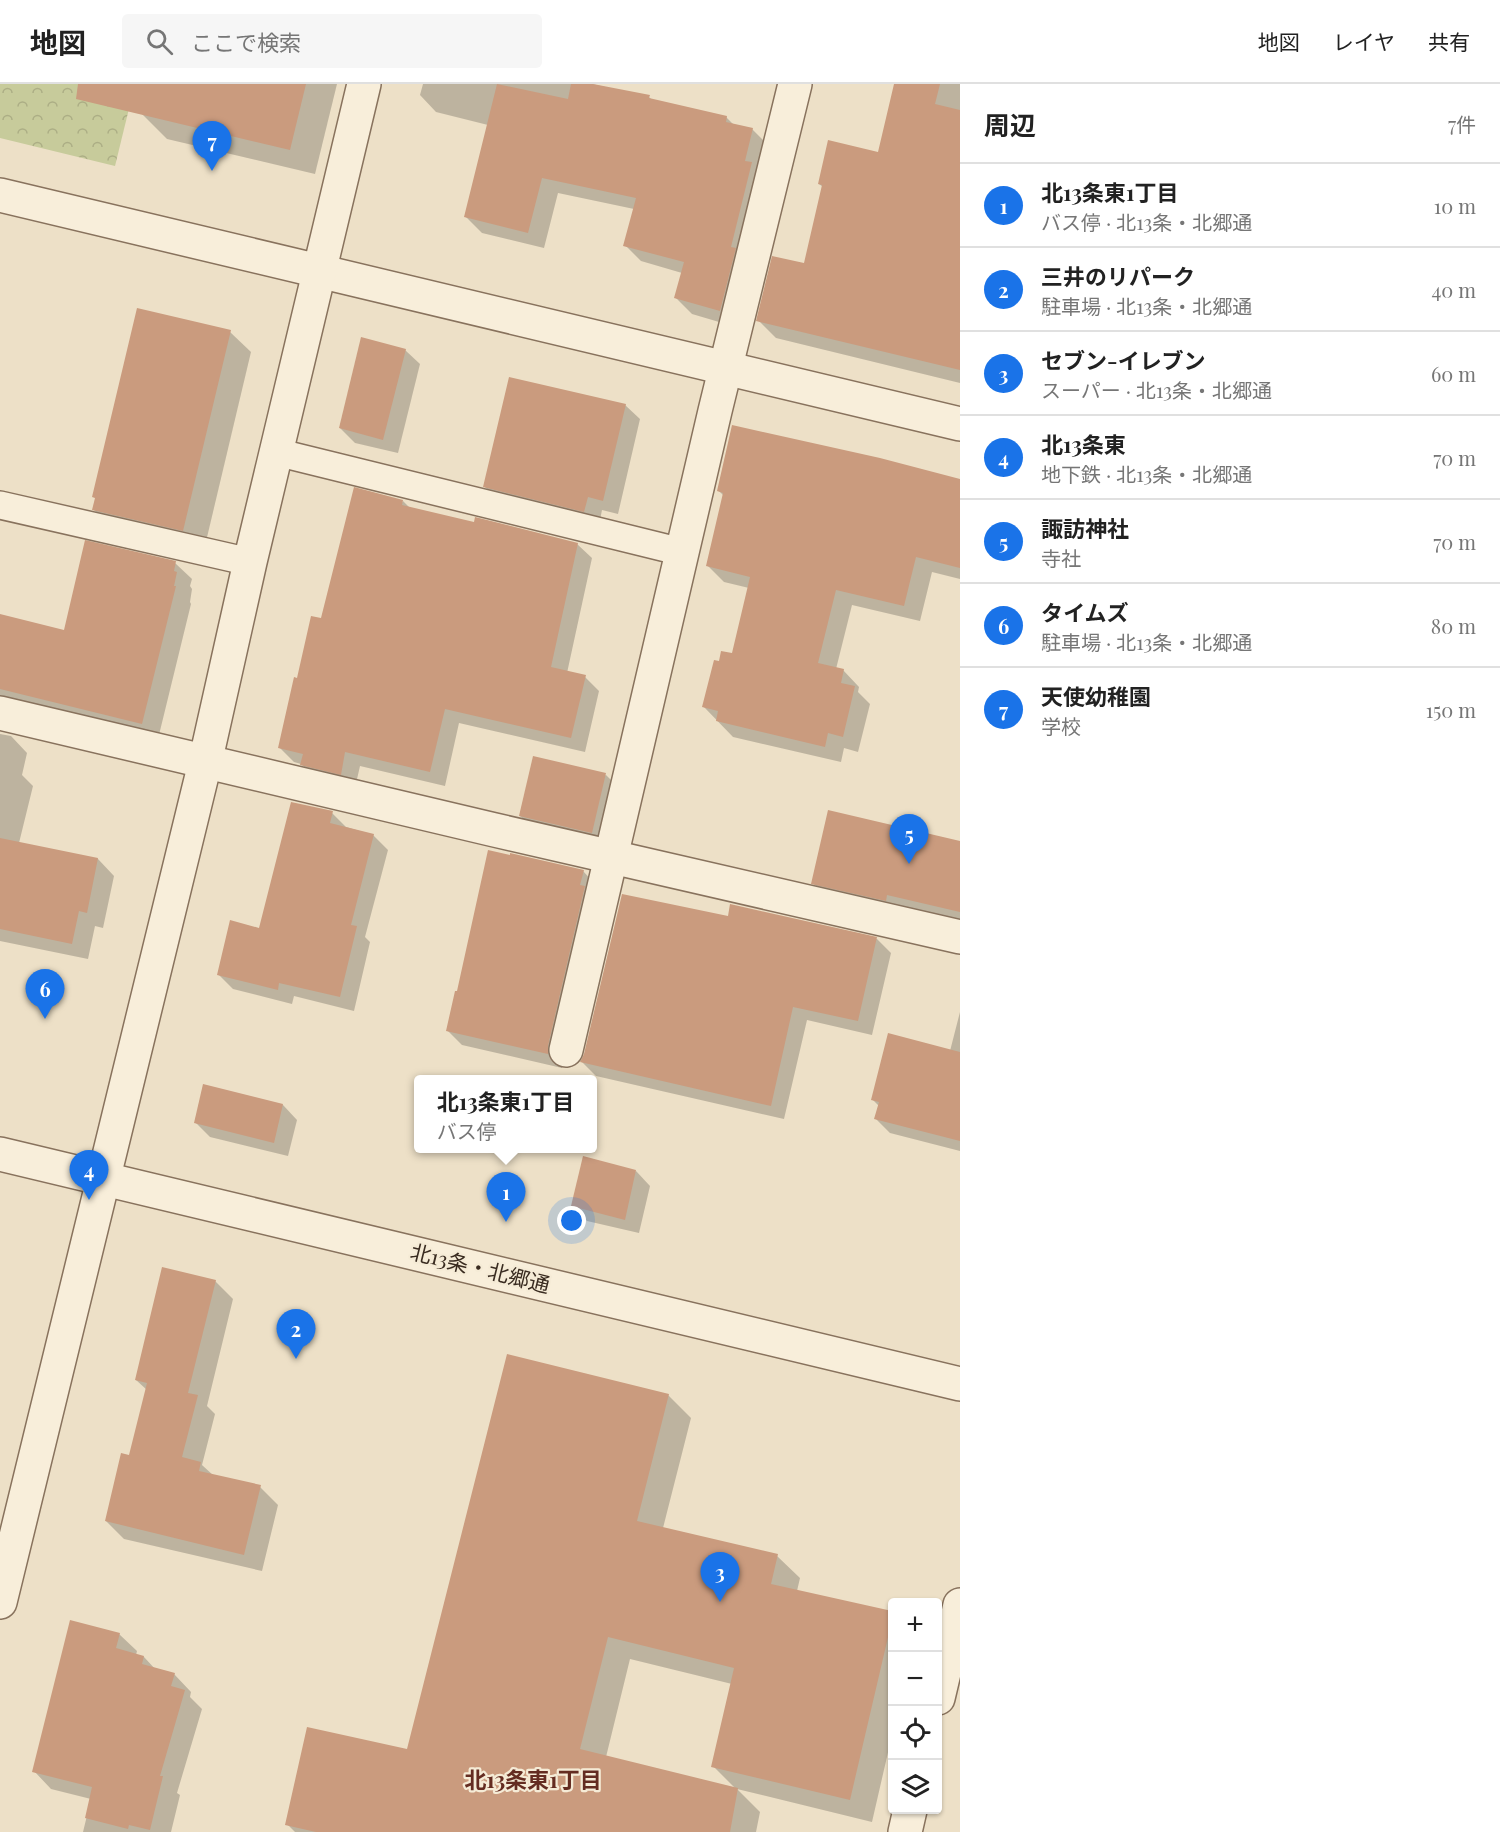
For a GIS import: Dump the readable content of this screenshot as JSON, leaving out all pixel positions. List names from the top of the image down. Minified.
{"streets":{"street":["北13条・北郷通"]},"districts":["北13条東1丁目"],"page":{"header":"地図","search":"ここで検索","nav":["地図","レイヤ","共有"],"heading":["周辺","7件"],"pins":["7","5","6","4","1","2","3"],"list":[{"mark":"1","name":"北13条東1丁目","note":"バス停 · 北13条・北郷通","value":"10 m"},{"mark":"2","name":"三井のリパーク","note":"駐車場 · 北13条・北郷通","value":"40 m"},{"mark":"3","name":"セブン-イレブン","note":"スーパー · 北13条・北郷通","value":"60 m"},{"mark":"4","name":"北13条東","note":"地下鉄 · 北13条・北郷通","value":"70 m"},{"mark":"5","name":"諏訪神社","note":"寺社","value":"70 m"},{"mark":"6","name":"タイムズ","note":"駐車場 · 北13条・北郷通","value":"80 m"},{"mark":"7","name":"天使幼稚園","note":"学校","value":"150 m"}],"popup":["北13条東1丁目","バス停"],"map_buttons":["+","−"]}}
